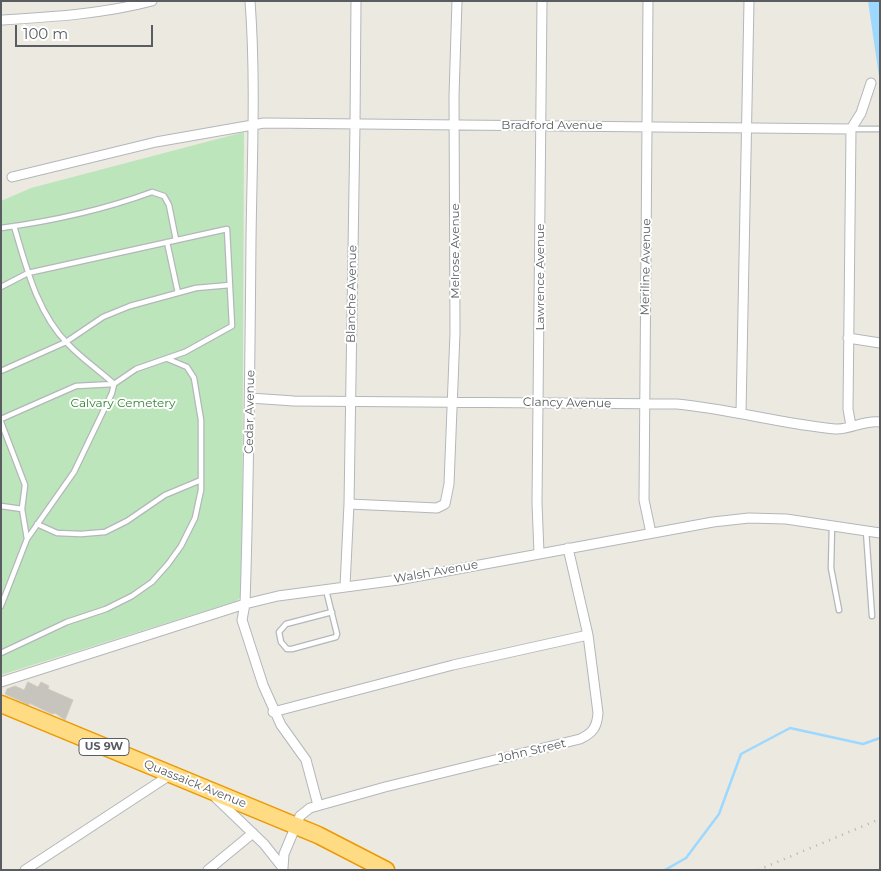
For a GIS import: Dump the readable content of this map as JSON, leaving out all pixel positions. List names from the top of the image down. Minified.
{"streets":{"highway":["US 9W","Quassaick Avenue"],"street":["Bradford Avenue","Melrose Avenue","Meriline Avenue","Lawrence Avenue","Blanche Avenue","Clancy Avenue","Cedar Avenue","Walsh Avenue","John Street"]},"crossings":[["Bradford Avenue","Melrose Avenue"],["Bradford Avenue","Meriline Avenue"],["Bradford Avenue","Lawrence Avenue"],["Bradford Avenue","Blanche Avenue"],["Bradford Avenue","Cedar Avenue"],["Melrose Avenue","Blanche Avenue"],["Melrose Avenue","Clancy Avenue"],["Meriline Avenue","Clancy Avenue"],["Meriline Avenue","Walsh Avenue"],["Lawrence Avenue","Clancy Avenue"],["Lawrence Avenue","Walsh Avenue"],["Blanche Avenue","Clancy Avenue"],["Blanche Avenue","Walsh Avenue"],["Clancy Avenue","Cedar Avenue"],["Cedar Avenue","Walsh Avenue"],["Cedar Avenue","John Street"],["Walsh Avenue","John Street"],["John Street","Quassaick Avenue"]],"parks":["Calvary Cemetery"],"scale_bar":"100 m"}
